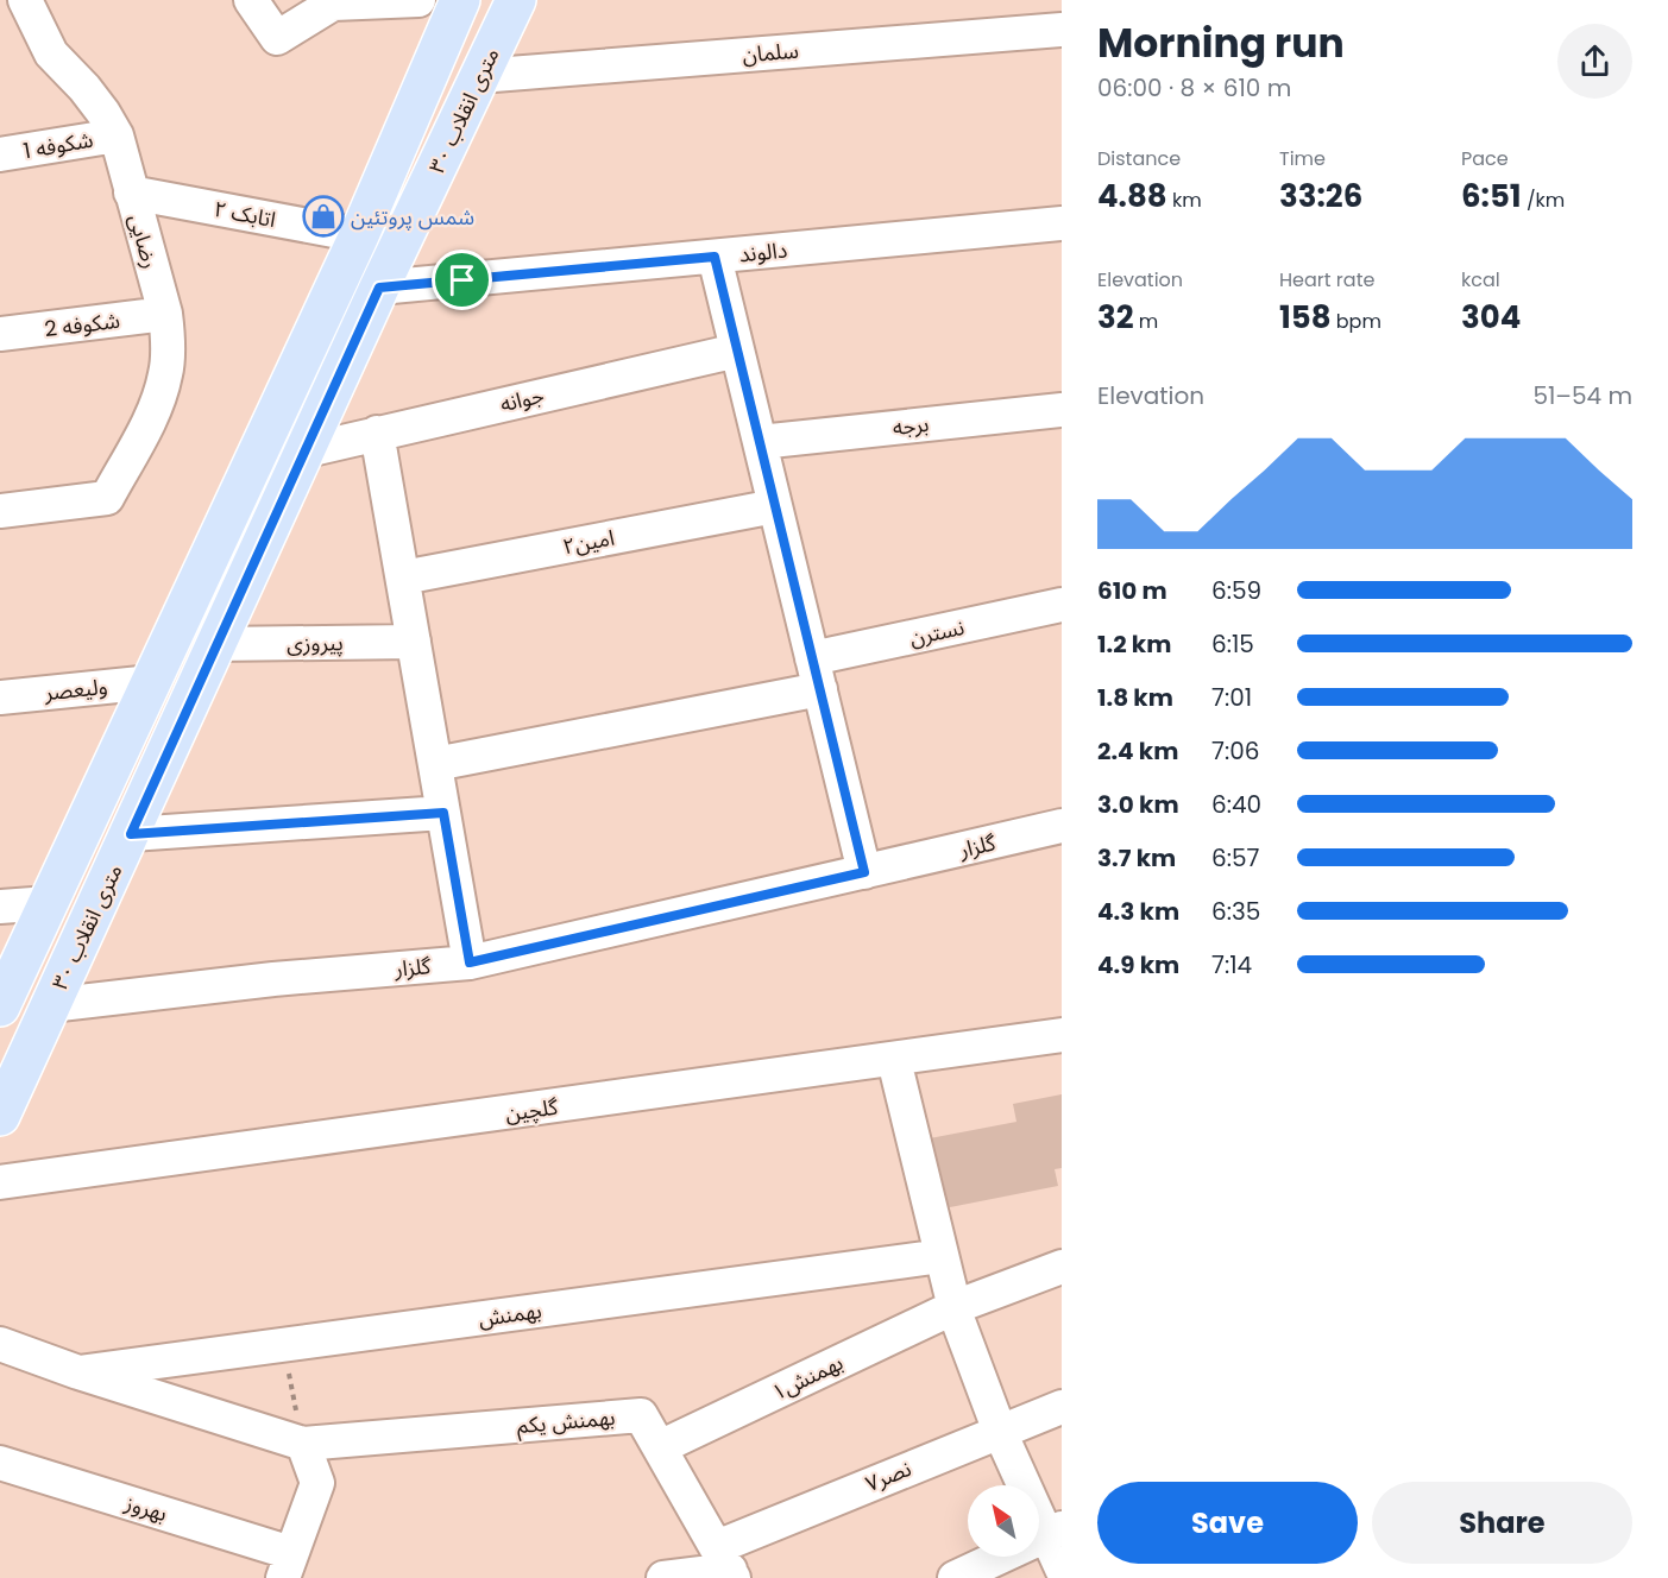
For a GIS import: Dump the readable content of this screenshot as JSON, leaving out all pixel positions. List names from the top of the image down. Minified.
{"streets":{"main road":["۳۰ متری انقلاب"],"street":["سلمان","شکوفه 1","اتابک ۲","رضایی","دالوند","شکوفه 2","جوانه","برجه","امین۲","نسترن","پیروزی","ولیعصر","گلزار","گلچین","بهمنش","بهمنش۱","بهمنش یکم","نصر۷","بهروز"]},"crossings":[["سلمان","۳۰ متری انقلاب"],["۳۰ متری انقلاب","اتابک ۲"],["۳۰ متری انقلاب","دالوند"],["۳۰ متری انقلاب","جوانه"],["۳۰ متری انقلاب","پیروزی"],["۳۰ متری انقلاب","ولیعصر"],["۳۰ متری انقلاب","گلزار"],["شکوفه 1","رضایی"],["اتابک ۲","رضایی"],["رضایی","شکوفه 2"],["بهمنش","بهمنش یکم"],["بهمنش۱","بهمنش یکم"],["بهمنش یکم","نصر۷"]],"places":{"shop":["شمس پروتئین"]},"north":"top left","page":{"heading":["Morning run","06:00 · 8 × 610 m"],"stats":[["Distance","4.88 km"],["Time","33:26"],["Pace","6:51 /km"],["Elevation","32 m"],["Heart rate","158 bpm"],["kcal","304"]],"chart":["Elevation","51–54 m"],"list":[{"name":"610 m","note":"6:59"},{"name":"1.2 km","note":"6:15"},{"name":"1.8 km","note":"7:01"},{"name":"2.4 km","note":"7:06"},{"name":"3.0 km","note":"6:40"},{"name":"3.7 km","note":"6:57"},{"name":"4.3 km","note":"6:35"},{"name":"4.9 km","note":"7:14"}],"buttons":["Save","Share"]}}
